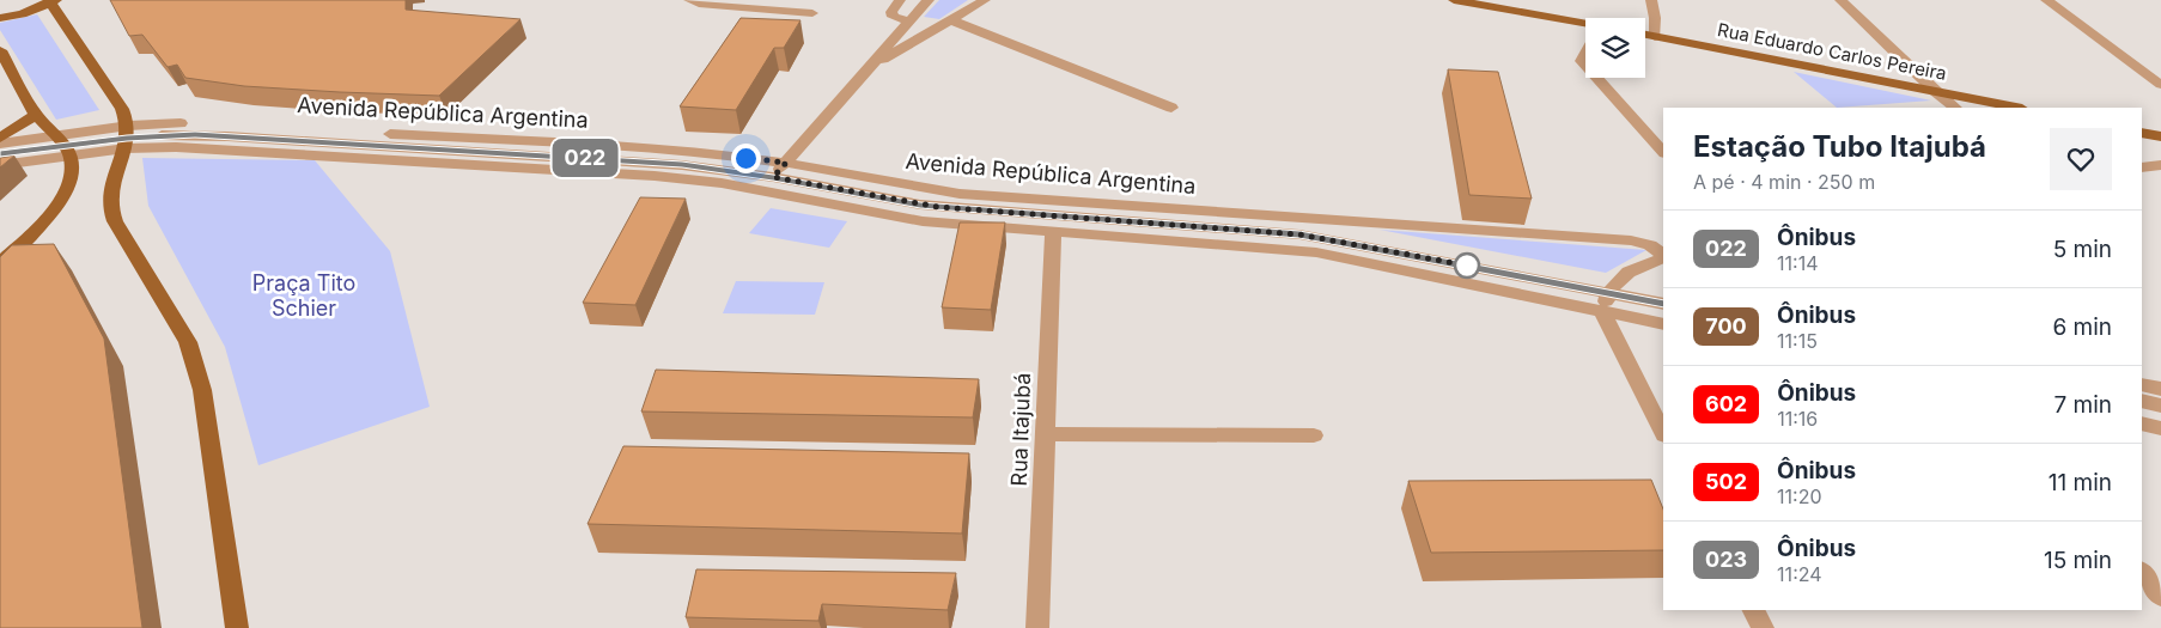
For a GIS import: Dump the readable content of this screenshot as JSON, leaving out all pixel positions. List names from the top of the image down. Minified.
{"streets":{"main road":["Rua Eduardo Carlos Pereira"],"street":["Avenida República Argentina","Rua Itajubá"]},"crossings":[["Avenida República Argentina","Rua Itajubá"]],"parks":["Praça Tito Schier"],"lines":["bus line 022"],"page":{"on_map":"022","heading":["Estação Tubo Itajubá","A pé · 4 min · 250 m"],"list":[{"mark":"022","name":"Ônibus","note":"11:14","value":"5 min"},{"mark":"700","name":"Ônibus","note":"11:15","value":"6 min"},{"mark":"602","name":"Ônibus","note":"11:16","value":"7 min"},{"mark":"502","name":"Ônibus","note":"11:20","value":"11 min"},{"mark":"023","name":"Ônibus","note":"11:24","value":"15 min"}]}}
